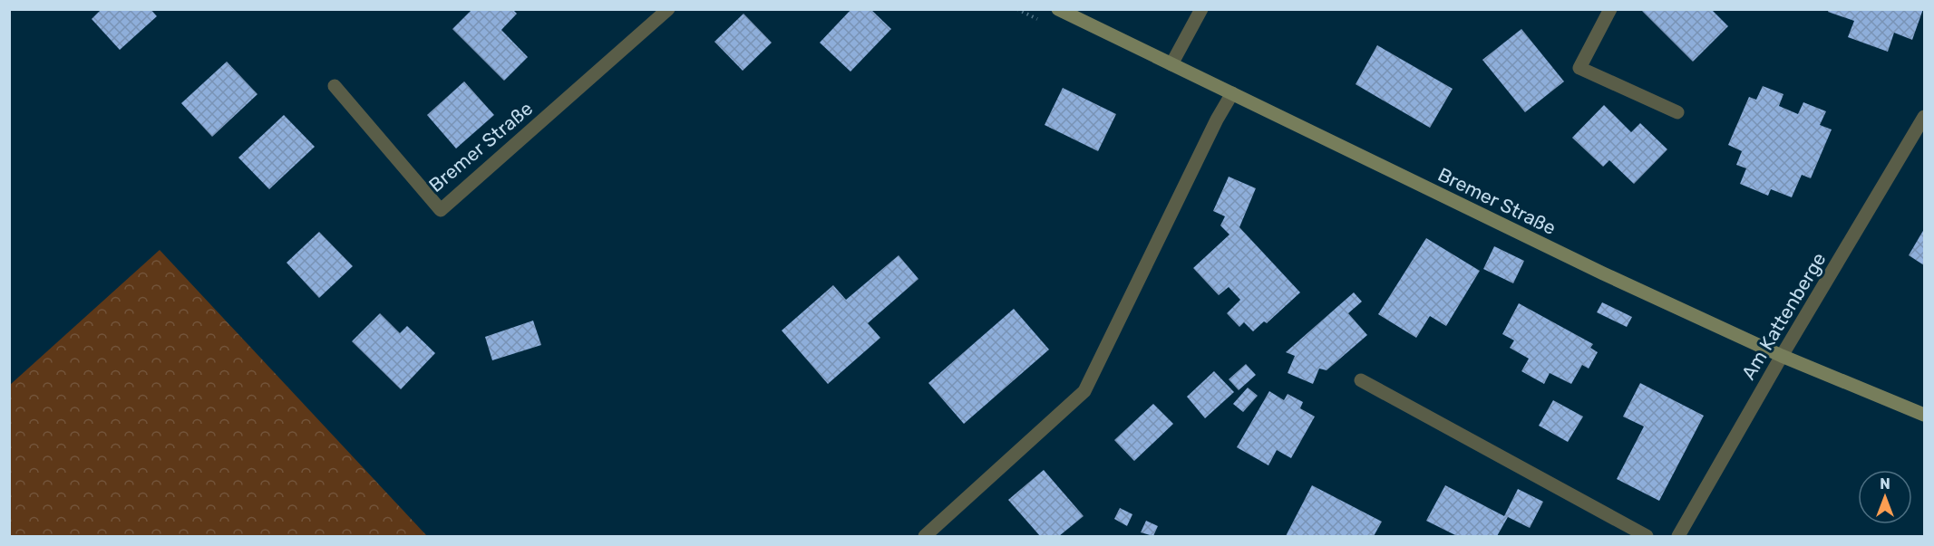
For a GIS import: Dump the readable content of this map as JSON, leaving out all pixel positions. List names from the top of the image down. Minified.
{"streets":{"street":["Bremer Straße","Am Kattenberge"]},"crossings":[["Bremer Straße","Am Kattenberge"]],"north":"top"}
